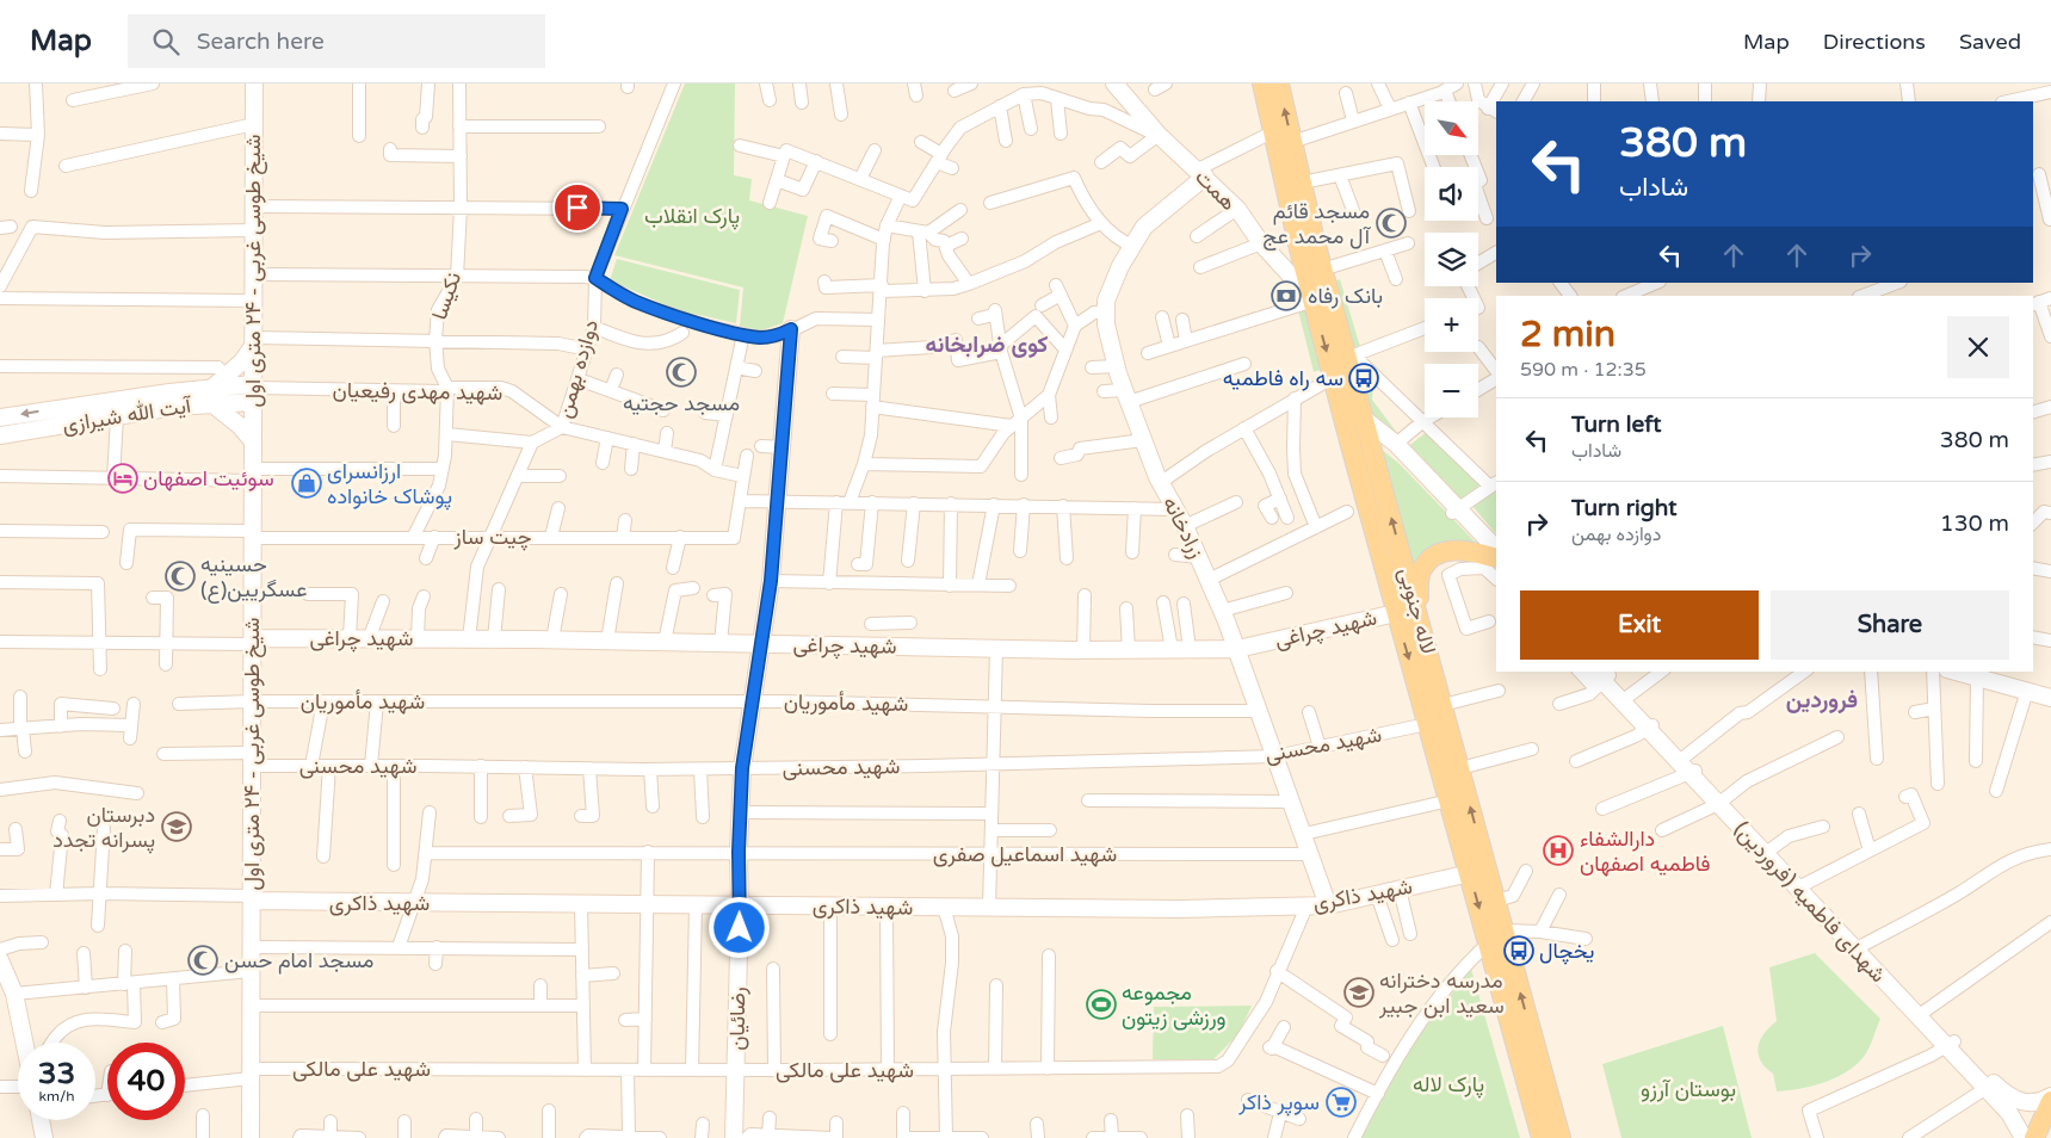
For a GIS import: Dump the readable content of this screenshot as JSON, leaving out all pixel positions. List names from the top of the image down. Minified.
{"streets":{"main road":["لاله جنوبی"],"street":["همت","شیخ طوسی غربی - ۲۴ متری اول","نکیسا","دوازده بهمن","شهید مهدی رفیعیان","آیت الله شیرازی","زرادخانه","چیت ساز","شهید چراغی","شهید مأموریان","شهید محسنی","شهید اسماعیل صفری","شهید ذاکری","شهدای فاطمیه (فروردین)","رضائیان","شهید علی مالکی"]},"crossings":[["همت","زرادخانه"],["همت","لاله جنوبی"],["شیخ طوسی غربی - ۲۴ متری اول","شهید مهدی رفیعیان"],["شیخ طوسی غربی - ۲۴ متری اول","آیت الله شیرازی"],["شیخ طوسی غربی - ۲۴ متری اول","چیت ساز"],["شیخ طوسی غربی - ۲۴ متری اول","شهید چراغی"],["شیخ طوسی غربی - ۲۴ متری اول","شهید مأموریان"],["شیخ طوسی غربی - ۲۴ متری اول","شهید محسنی"],["شیخ طوسی غربی - ۲۴ متری اول","شهید ذاکری"],["شیخ طوسی غربی - ۲۴ متری اول","شهید علی مالکی"],["نکیسا","شهید مهدی رفیعیان"],["نکیسا","چیت ساز"],["دوازده بهمن","شهید مهدی رفیعیان"],["شهید مهدی رفیعیان","آیت الله شیرازی"],["زرادخانه","شهید چراغی"],["زرادخانه","شهید مأموریان"],["زرادخانه","شهید محسنی"],["زرادخانه","شهید اسماعیل صفری"],["زرادخانه","شهید ذاکری"],["لاله جنوبی","شهید چراغی"],["لاله جنوبی","شهید محسنی"],["لاله جنوبی","شهید ذاکری"],["شهید چراغی","رضائیان"],["شهید مأموریان","رضائیان"],["شهید محسنی","رضائیان"],["شهید اسماعیل صفری","رضائیان"],["شهید ذاکری","رضائیان"],["شهید ذاکری","شهید علی مالکی"],["رضائیان","شهید علی مالکی"]],"districts":["کوی ضرابخانه","فروردین"],"parks":["پارک انقلاب","پارک لاله","بوستان آرزو"],"places":{"mosque":["مسجد قائم آل محمد عج","مسجد حجتیه","حسینیه عسگریین(ع)","مسجد امام حسن"],"bank":["بانک رفاه"],"bus stop":["سه راه فاطمیه","یخچال"],"hotel":["سوئیت اصفهان"],"shop":["ارزانسرای پوشاک خانواده"],"school or university":["دبرستان پسرانه تجدد","مدرسه دخترانه سعید ابن جبیر"],"hospital":["دارالشفاء فاطمیه اصفهان"],"sports":["مجموعه ورزشی زیتون"],"supermarket":["سوپر ذاکر"]},"north":"bottom right","page":{"header":"Map","search":"Search here","nav":["Map","Directions","Saved"],"map_buttons":["+","−"],"turn":["380 m","شاداب"],"heading":["2 min","590 m · 12:35"],"list":[{"name":"Turn left","note":"شاداب","value":"380 m"},{"name":"Turn right","note":"دوازده بهمن","value":"130 m"}],"buttons":["Exit","Share"],"speed":"33 km/h","limit":"40"}}
